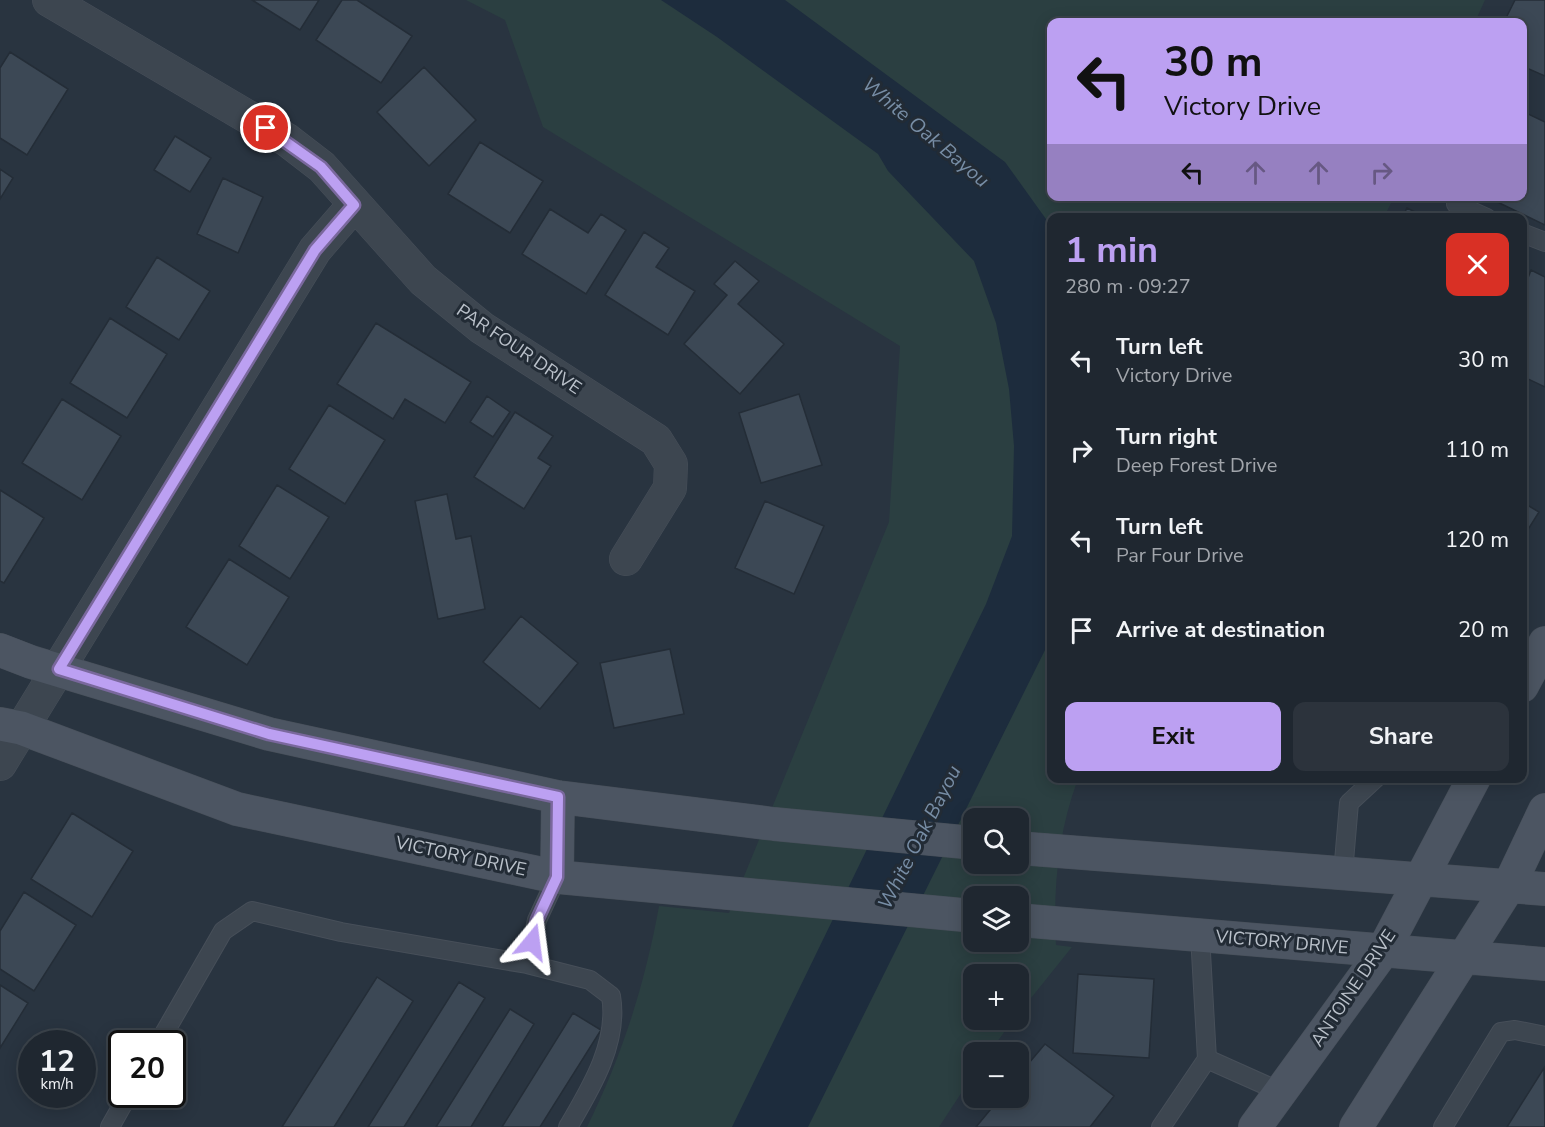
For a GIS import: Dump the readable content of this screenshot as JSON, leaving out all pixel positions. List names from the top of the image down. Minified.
{"streets":{"main road":["VICTORY DRIVE","ANTOINE DRIVE"],"street":["PAR FOUR DRIVE"]},"crossings":[["VICTORY DRIVE","ANTOINE DRIVE"]],"water":["White Oak Bayou"],"page":{"turn":["30 m","Victory Drive"],"heading":["1 min","280 m · 09:27"],"list":[{"name":"Turn left","note":"Victory Drive","value":"30 m"},{"name":"Turn right","note":"Deep Forest Drive","value":"110 m"},{"name":"Turn left","note":"Par Four Drive","value":"120 m"},{"name":"Arrive at destination","value":"20 m"}],"buttons":["Exit","Share"],"map_buttons":["+","−"],"speed":"12 km/h","limit":"20"}}
